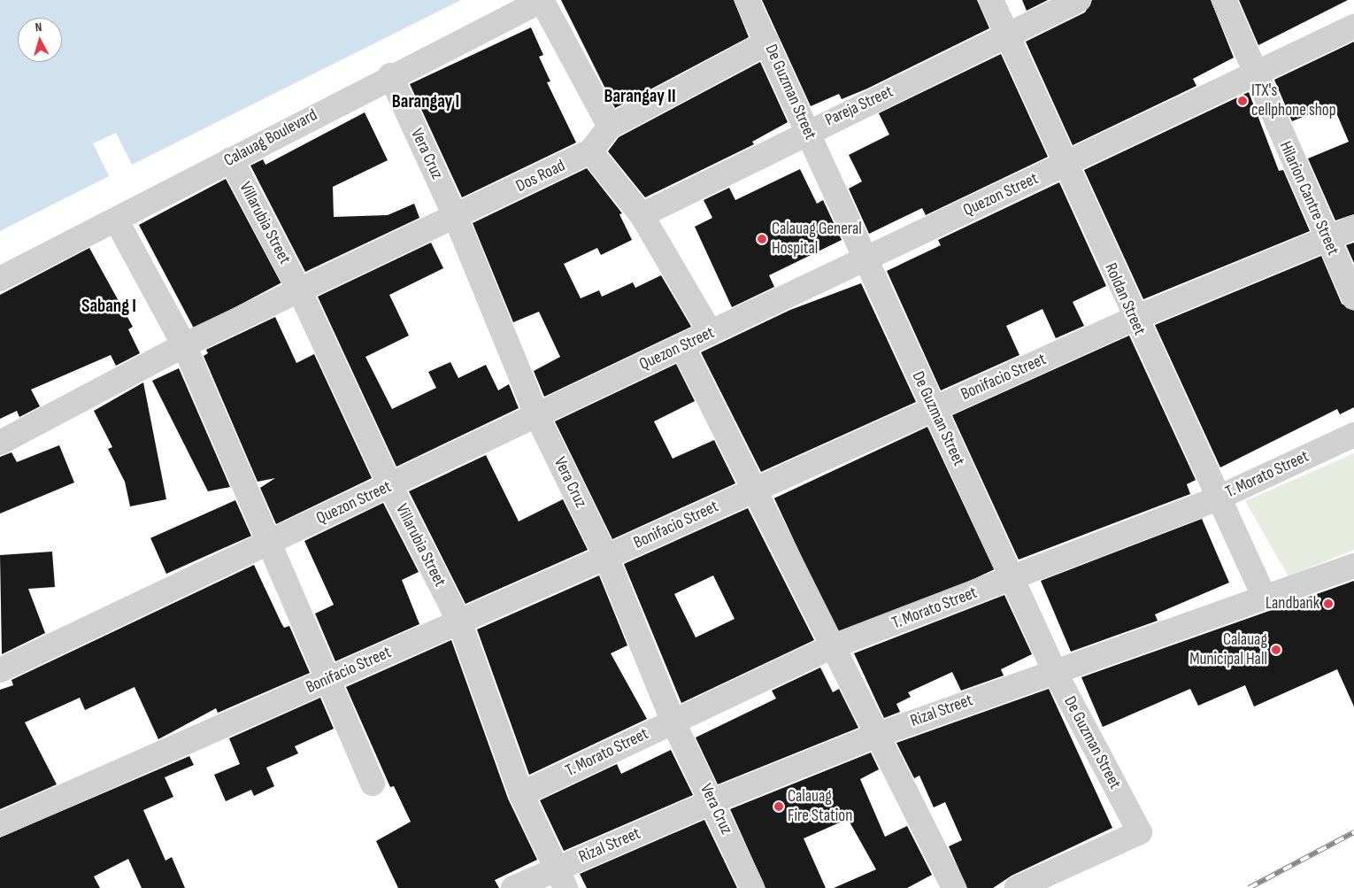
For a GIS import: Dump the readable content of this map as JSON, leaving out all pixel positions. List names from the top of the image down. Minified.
{"streets":{"street":["De Guzman Street","Pareja Street","Calauag Boulevard","Vera Cruz","Dos Road","Quezon Street","Hilarion Cantre Street","Villarubia Street","Roldan Street","Bonifacio Street","T. Morato Street","Rizal Street"]},"crossings":[["De Guzman Street","Pareja Street"],["De Guzman Street","Dos Road"],["De Guzman Street","Quezon Street"],["De Guzman Street","Bonifacio Street"],["De Guzman Street","T. Morato Street"],["De Guzman Street","Rizal Street"],["Pareja Street","Roldan Street"],["Calauag Boulevard","Vera Cruz"],["Calauag Boulevard","Villarubia Street"],["Vera Cruz","Dos Road"],["Vera Cruz","Quezon Street"],["Vera Cruz","Bonifacio Street"],["Vera Cruz","T. Morato Street"],["Vera Cruz","Rizal Street"],["Dos Road","Villarubia Street"],["Quezon Street","Hilarion Cantre Street"],["Quezon Street","Villarubia Street"],["Quezon Street","Roldan Street"],["Hilarion Cantre Street","Bonifacio Street"],["Villarubia Street","Bonifacio Street"],["Villarubia Street","T. Morato Street"],["Villarubia Street","Rizal Street"],["Roldan Street","Bonifacio Street"],["Roldan Street","T. Morato Street"],["Roldan Street","Rizal Street"]],"districts":["Barangay II","Barangay I","Sabang I"],"places":["ITX's cellphone shop","Calauag General Hospital","Landbank","Calauag Municipal Hall","Calauag Fire Station"],"north":"top"}
